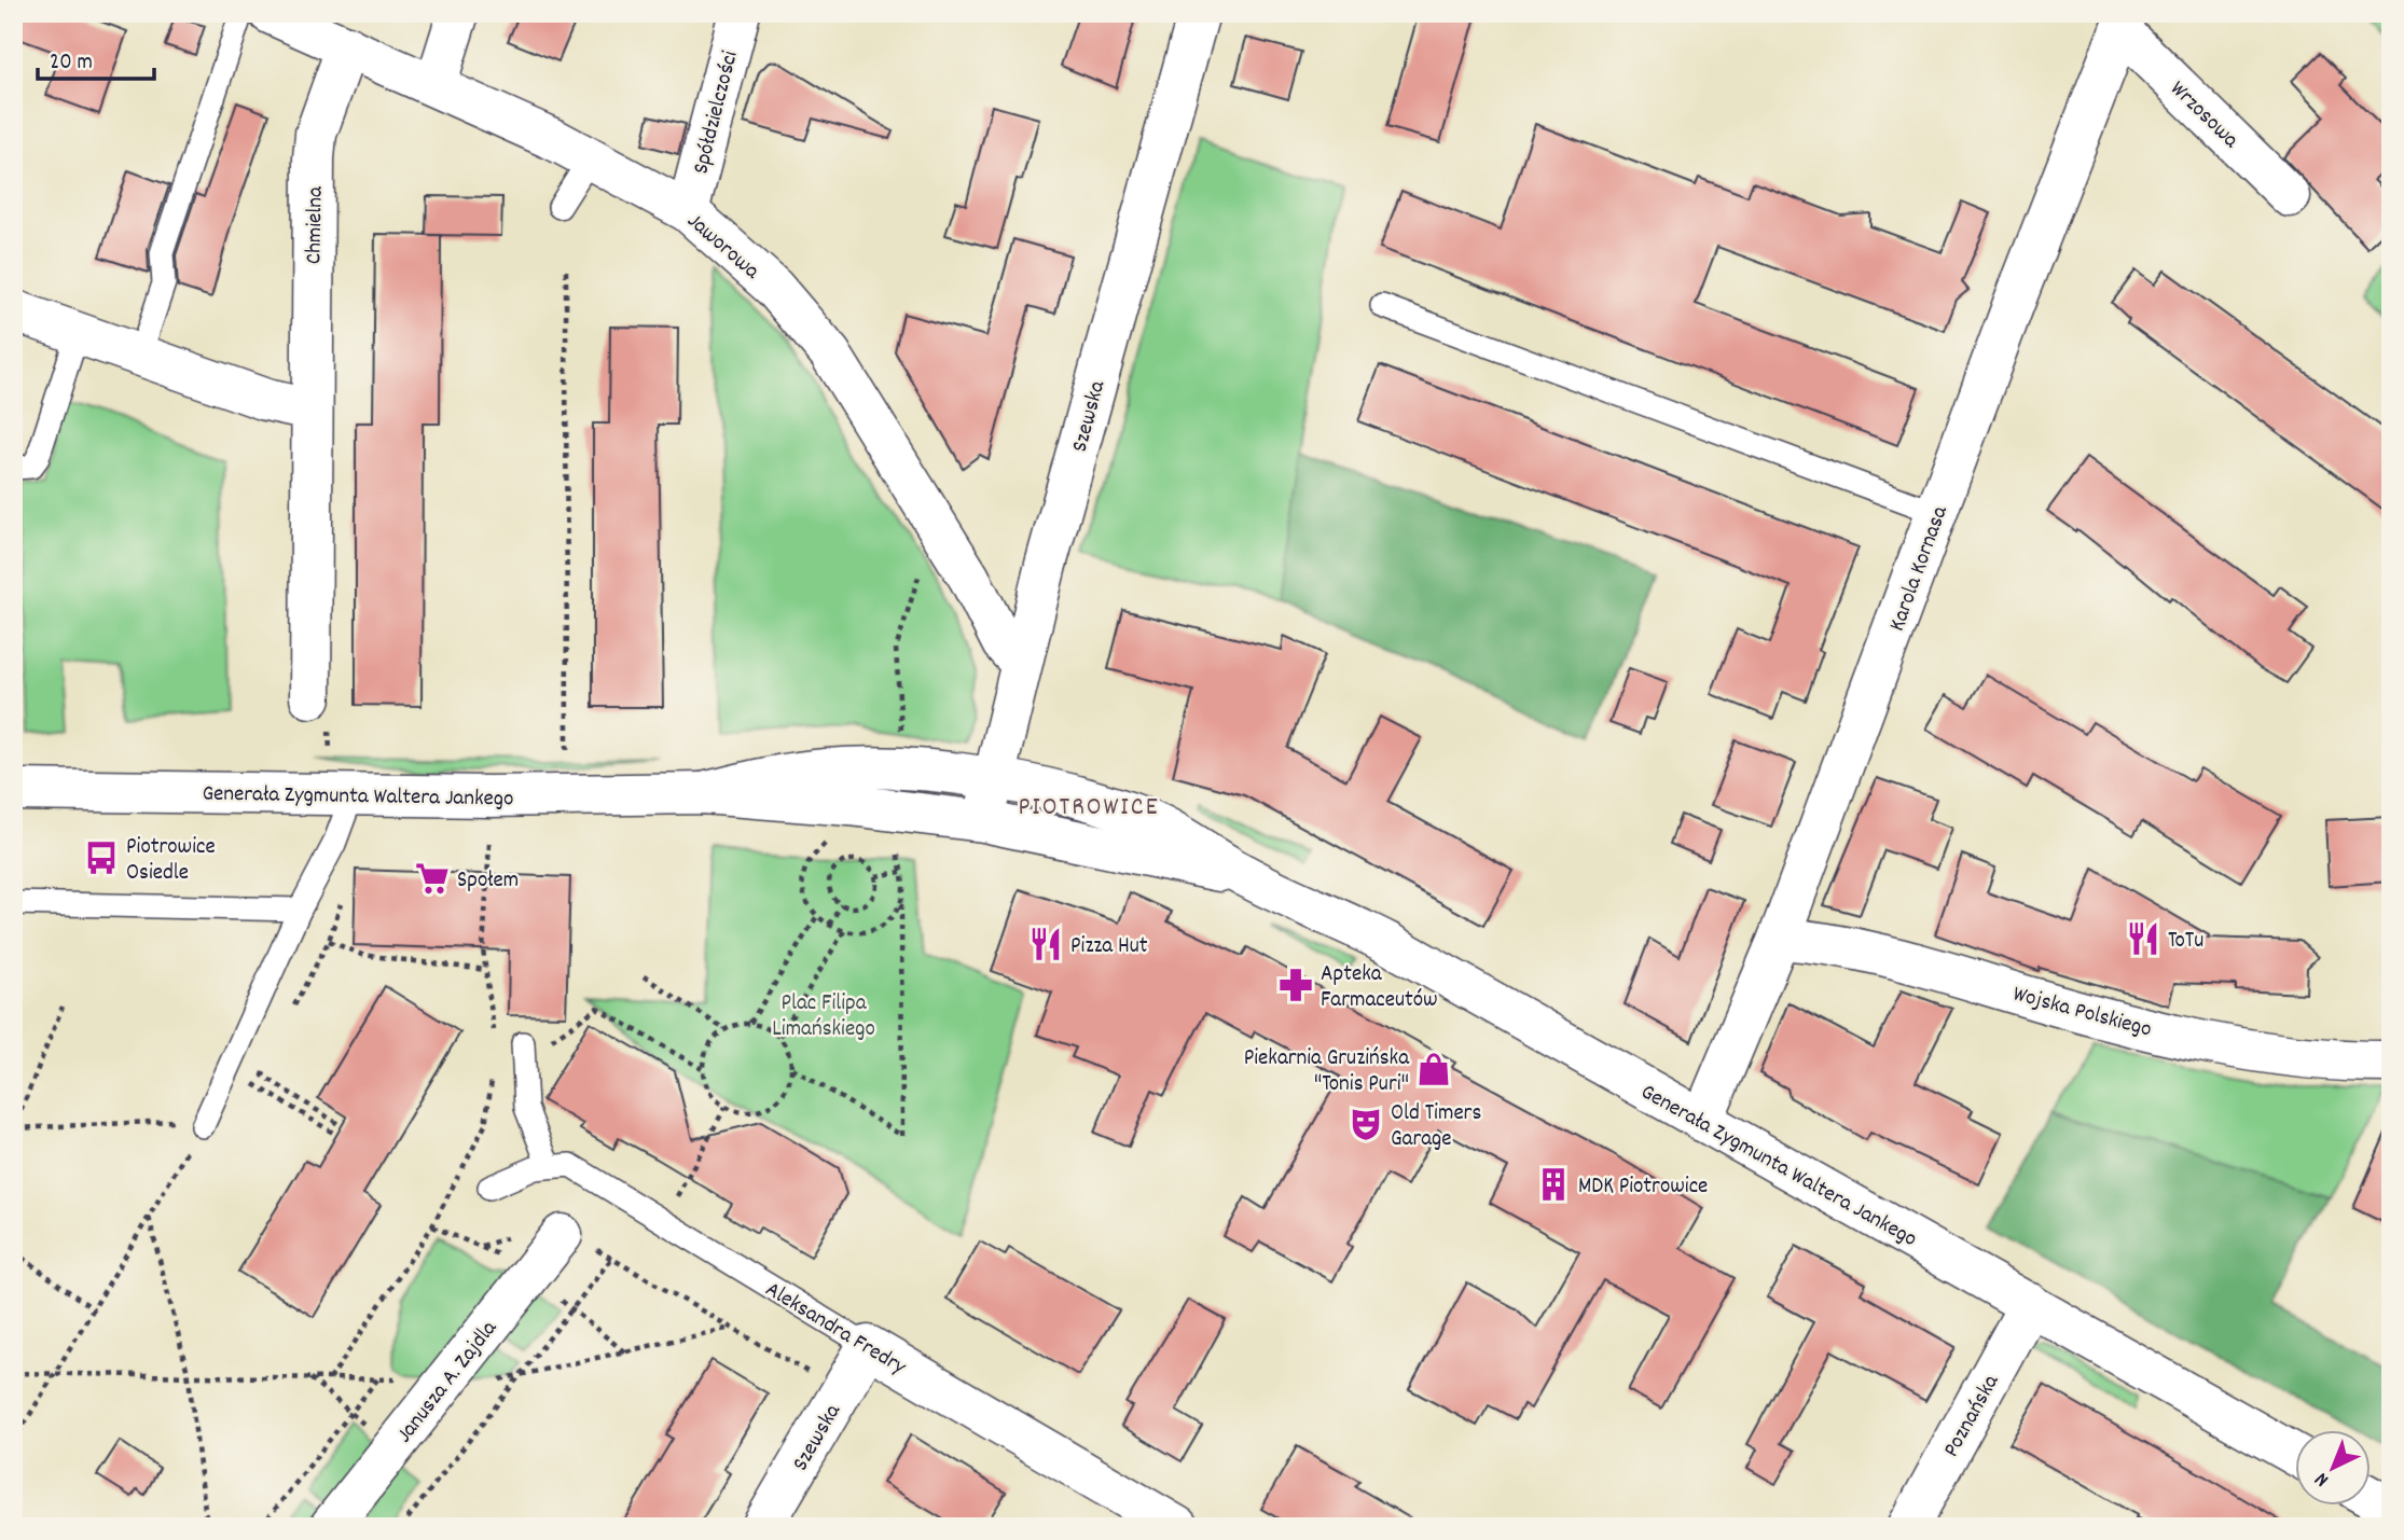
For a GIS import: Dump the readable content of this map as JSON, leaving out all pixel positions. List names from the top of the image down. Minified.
{"streets":{"street":["Spółdzielczości","Wrzosowa","Chmielna","Jaworowa","Szewska","Karola Kornasa","Generała Zygmunta Waltera Jankego","Wojska Polskiego","Aleksandra Fredry","Janusza A. Zajdla","Poznańska"]},"crossings":[["Spółdzielczości","Jaworowa"],["Wrzosowa","Karola Kornasa"],["Chmielna","Jaworowa"],["Jaworowa","Szewska"],["Szewska","Generała Zygmunta Waltera Jankego"],["Szewska","Aleksandra Fredry"],["Karola Kornasa","Generała Zygmunta Waltera Jankego"],["Karola Kornasa","Wojska Polskiego"],["Generała Zygmunta Waltera Jankego","Poznańska"]],"districts":["PIOTROWICE"],"parks":["Plac Filipa Limańskiego"],"places":{"bus stop":["Piotrowice Osiedle"],"supermarket":["Społem"],"restaurant":["ToTu","Pizza Hut"],"pharmacy":["Apteka Farmaceutów"],"shop":["Piekarnia Gruzińska \"Tonis Puri\""],"theatre":["Old Timers Garage"],"building":["MDK Piotrowice"]},"scale_bar":"20 m","north":"bottom left"}
